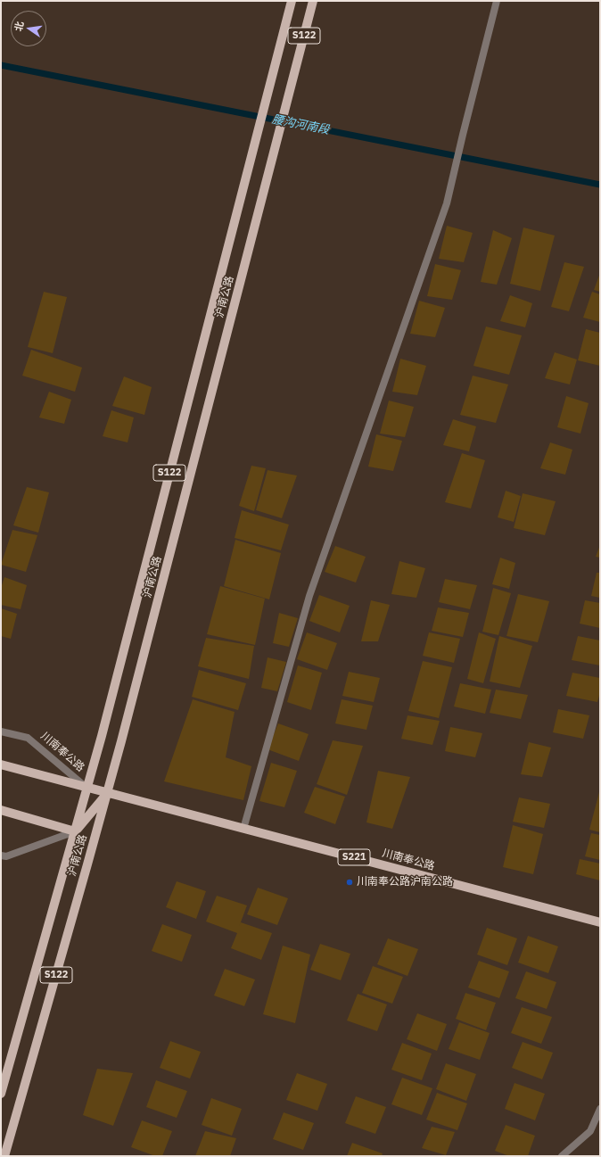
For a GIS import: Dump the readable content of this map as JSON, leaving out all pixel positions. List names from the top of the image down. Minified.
{"streets":{"main road":["S122","沪南公路","川南奉公路","S221"]},"crossings":[["沪南公路","川南奉公路"]],"water":["腰沟河南段"],"places":["川南奉公路沪南公路"],"north":"left"}
